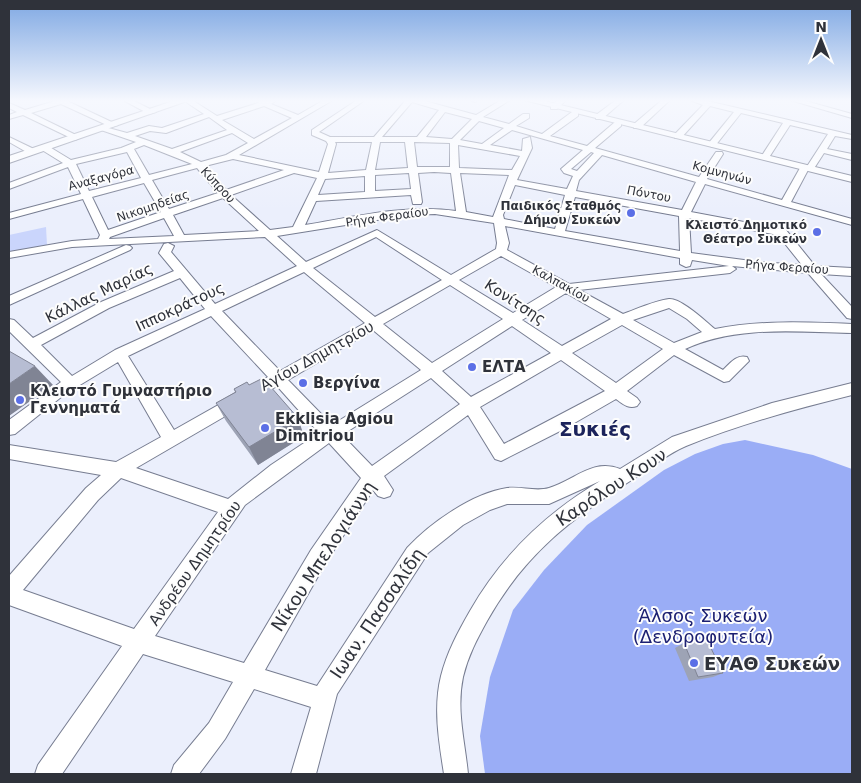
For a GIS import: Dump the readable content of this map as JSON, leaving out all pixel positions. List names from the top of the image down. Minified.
{"streets":{"street":["Κομνηνών","Αναξαγόρα","Κύπρου","Πόντου","Νικομηδείας","Ρήγα Φεραίου","Καλπακίου","Κάλλας Μαρίας","Κονίτσης","Ιπποκράτους","Αγίου Δημητρίου","Καρόλου Κουν","Νίκου Μπελογιάννη","Ανδρέου Δημητρίου","Ιωαν. Πασσαλίδη"]},"crossings":[["Κομνηνών","Πόντου"],["Αναξαγόρα","Κύπρου"],["Αναξαγόρα","Πόντου"],["Κύπρου","Νικομηδείας"],["Κύπρου","Ρήγα Φεραίου"],["Κύπρου","Ιπποκράτους"],["Πόντου","Νικομηδείας"],["Νικομηδείας","Ρήγα Φεραίου"],["Ρήγα Φεραίου","Ανδρέου Δημητρίου"],["Καλπακίου","Αγίου Δημητρίου"],["Καλπακίου","Νίκου Μπελογιάννη"],["Καλπακίου","Ανδρέου Δημητρίου"],["Κονίτσης","Ιπποκράτους"],["Κονίτσης","Αγίου Δημητρίου"],["Κονίτσης","Νίκου Μπελογιάννη"],["Κονίτσης","Ανδρέου Δημητρίου"],["Καρόλου Κουν","Ιωαν. Πασσαλίδη"]],"districts":["Συκιές"],"parks":["Άλσος Συκεών (Δενδροφυτεία)"],"places":["Παιδικός Σταθμός Δήμου Συκεών","Κλειστό Δημοτικό Θέατρο Συκεών","ΕΛΤΑ","Βεργίνα","Κλειστό Γυμναστήριο Γεννηματά","Ekklisia Agiou Dimitriou","ΕΥΑΘ Συκεών"],"north":"top"}
